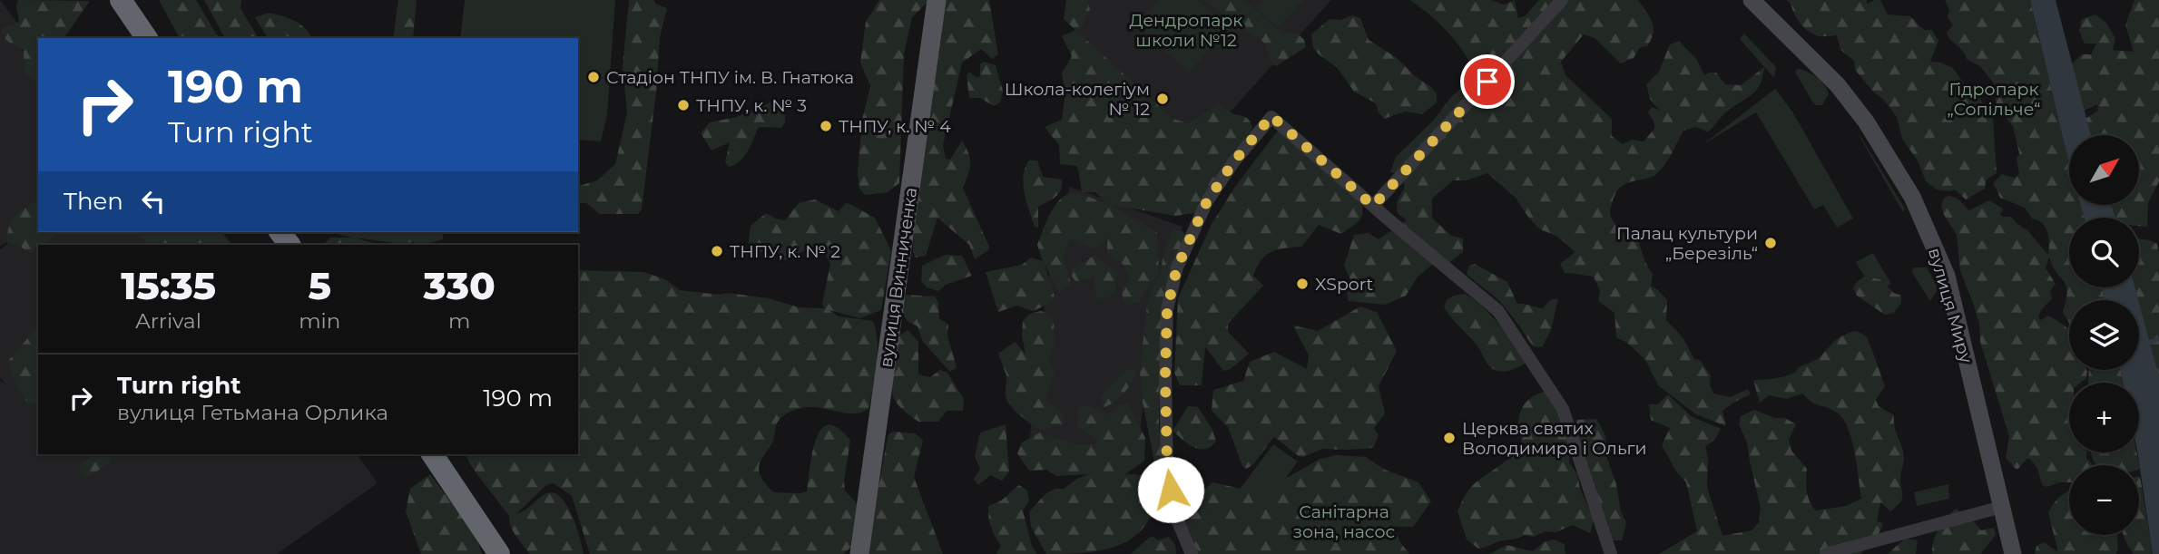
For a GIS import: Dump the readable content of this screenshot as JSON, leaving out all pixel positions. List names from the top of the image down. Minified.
{"streets":{"main road":["вулиця Винниченка","вулиця Миру"]},"parks":["Дендропарк школи №12","Гідропарк „Сопільче“","Санітарна зона, насос"],"places":["Стадіон ТНПУ ім. В. Гнатюка","Школа-колегіум № 12","ТНПУ, к. № 3","ТНПУ, к. № 4","Палац культури „Березіль“","ТНПУ, к. № 2","XSport","Церква святих Володимира і Ольги"],"north":"top right","page":{"turn":["190 m","Turn right"],"map_buttons":["+","−"],"then":"Then","eta":["15:35","Arrival","5","min","330","m"],"list":[{"name":"Turn right","note":"вулиця Гетьмана Орлика","value":"190 m"}]}}
